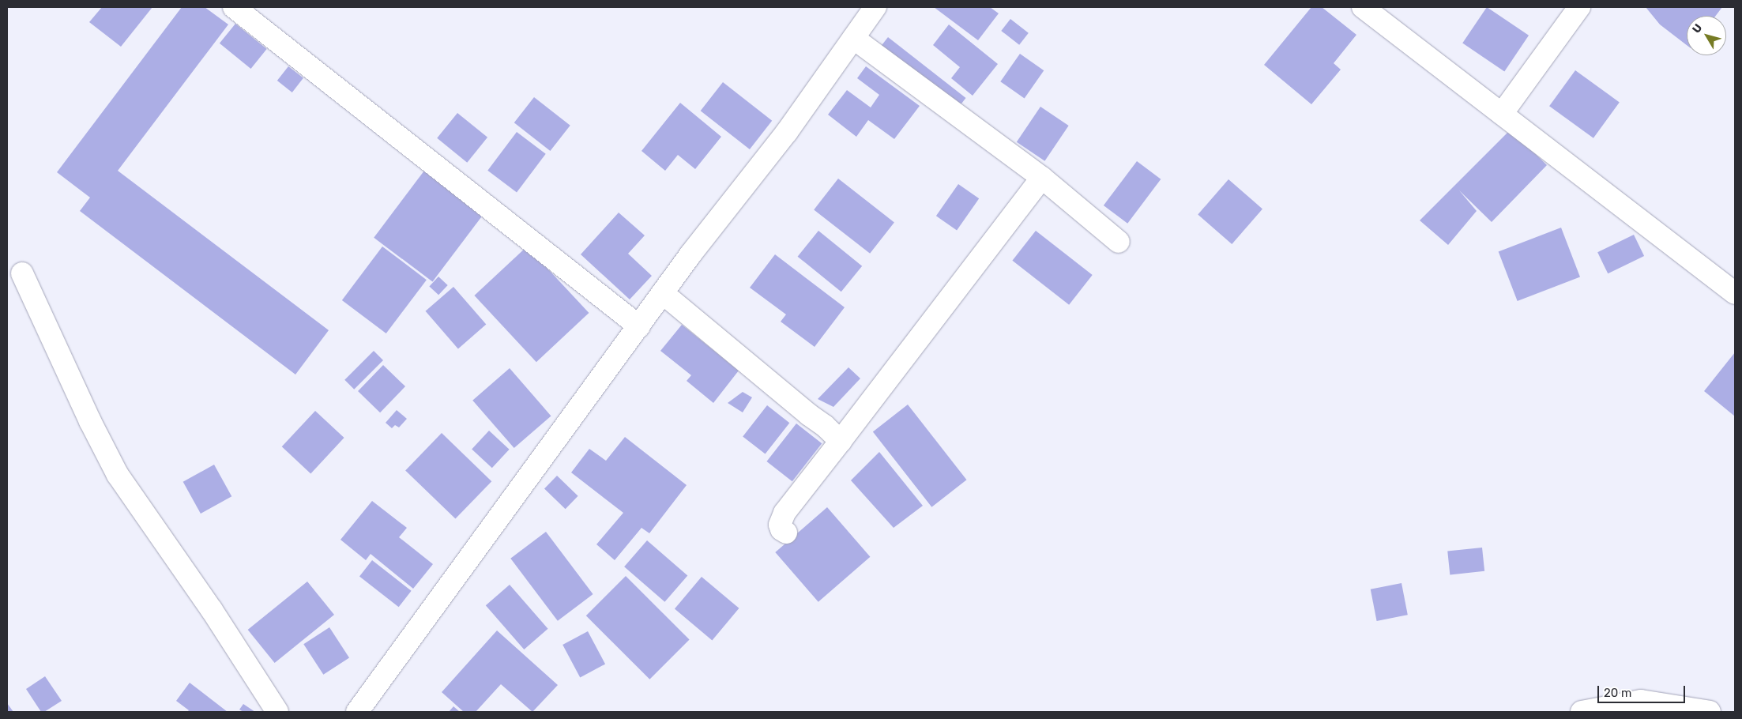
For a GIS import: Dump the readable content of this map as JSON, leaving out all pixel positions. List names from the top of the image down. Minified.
{"scale_bar":"20 m","north":"top left"}
